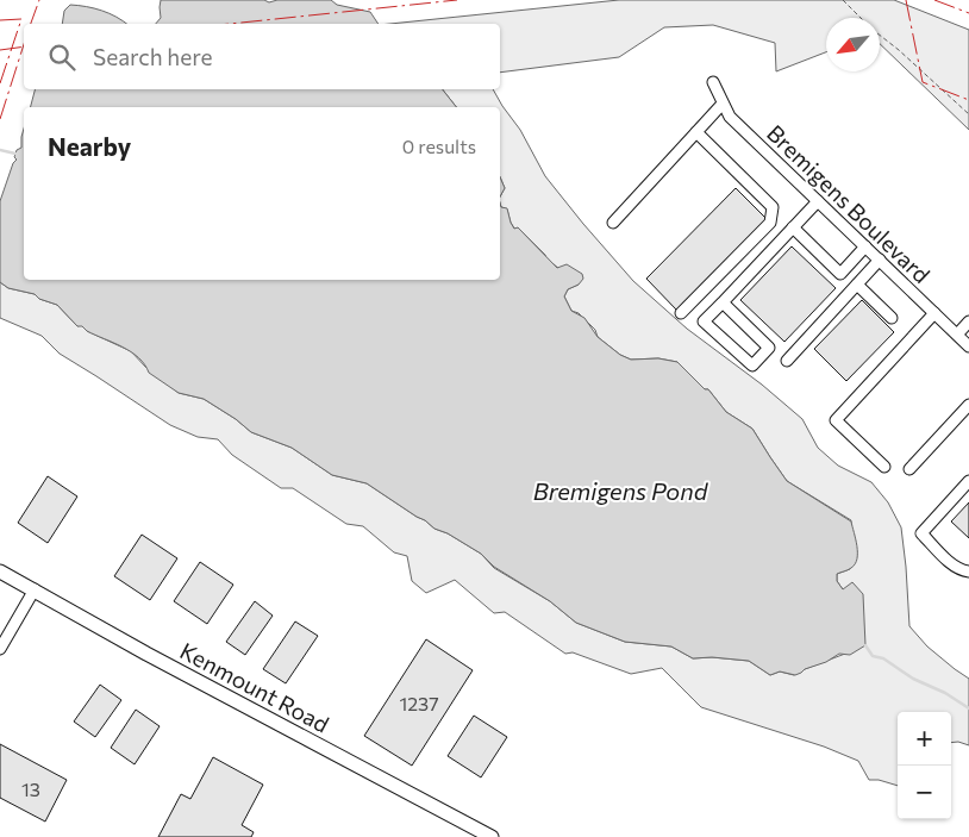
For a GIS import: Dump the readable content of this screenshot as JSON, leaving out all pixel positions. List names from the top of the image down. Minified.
{"streets":{"main road":["Kenmount Road"],"street":["Bremigens Boulevard"]},"water":["Bremigens Pond"],"house_numbers":["1237","13"],"north":"bottom left","page":{"search":"Search here","heading":["Nearby","0 results"],"map_buttons":["+","−"]}}
